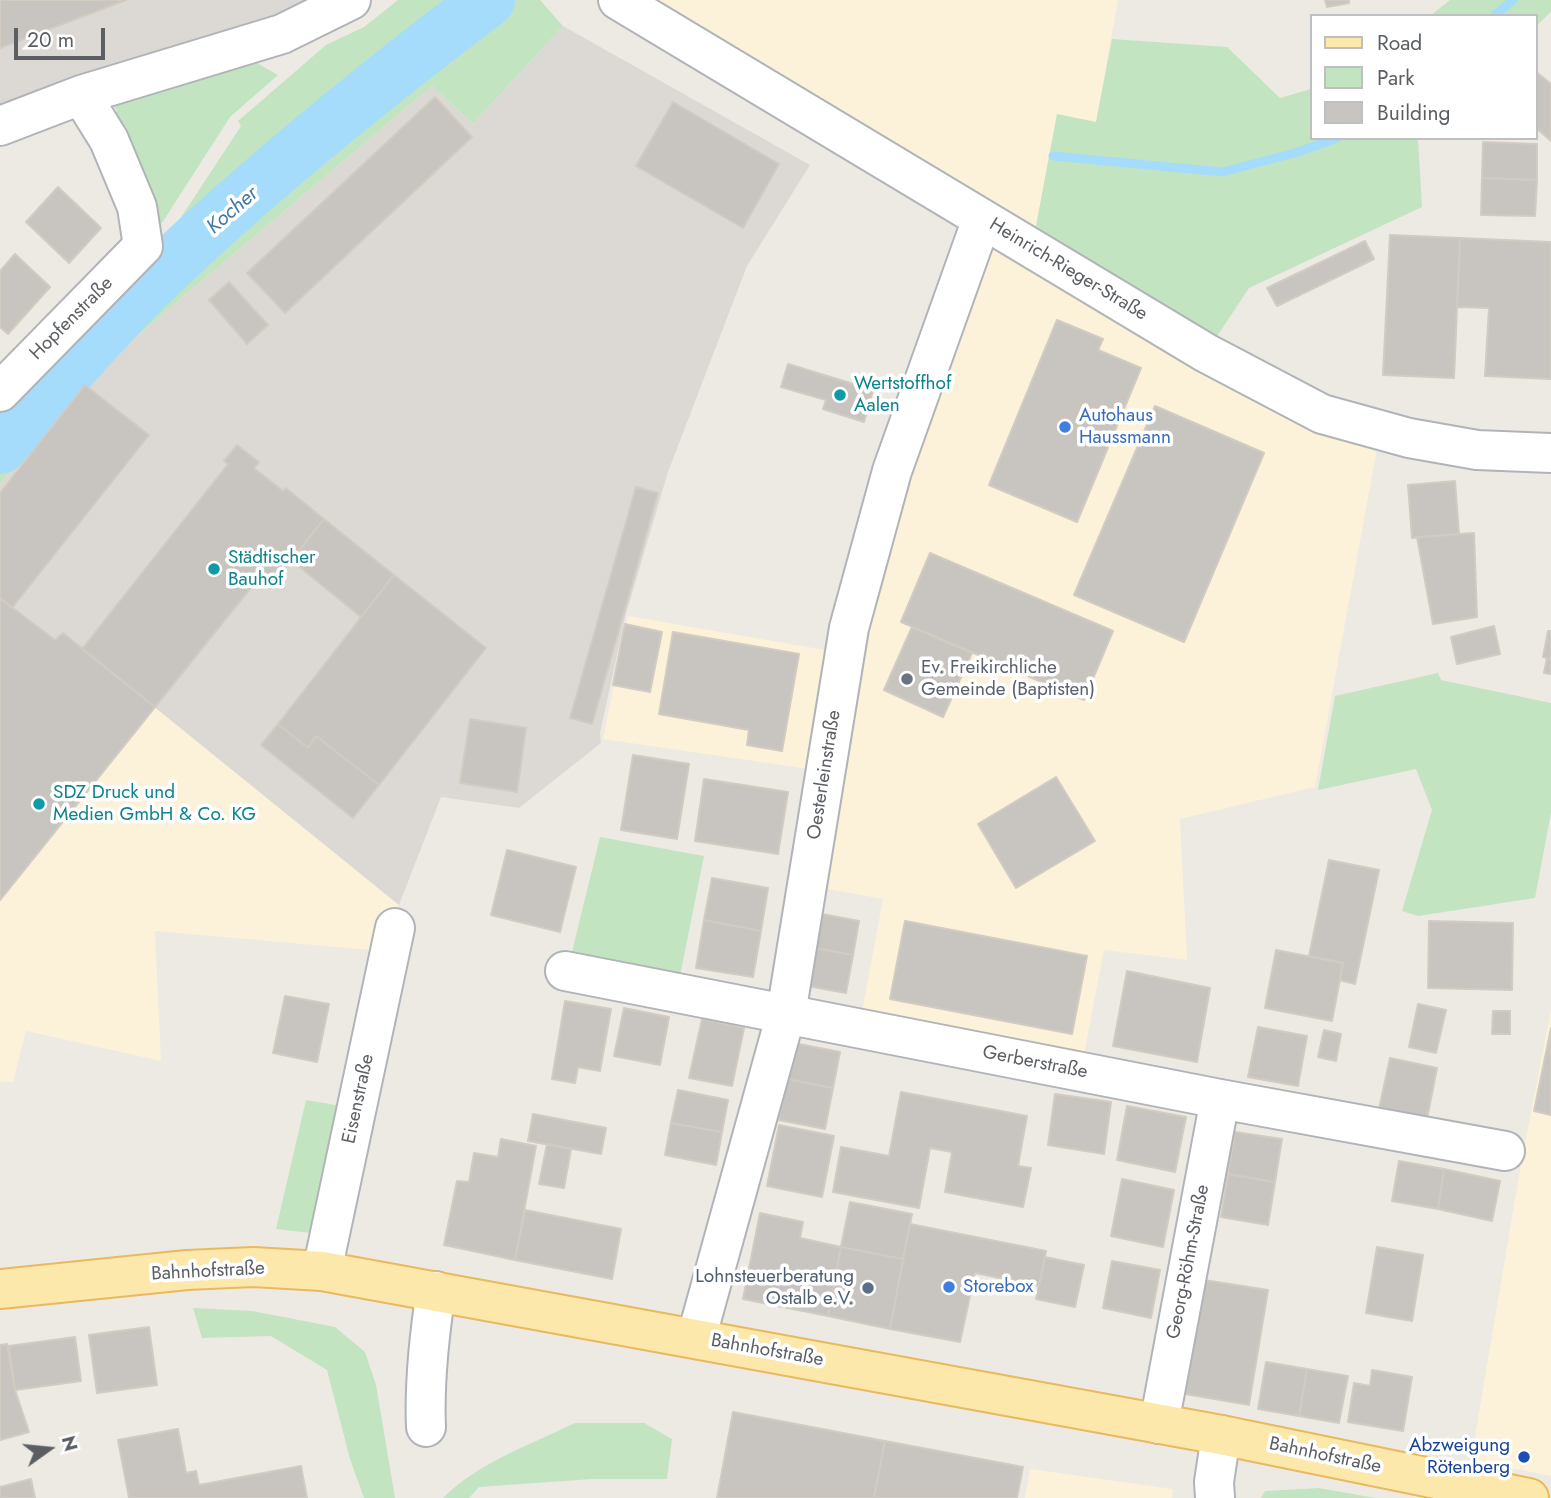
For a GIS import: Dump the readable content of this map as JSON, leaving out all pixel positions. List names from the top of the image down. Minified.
{"streets":{"main road":["Bahnhofstraße"],"street":["Heinrich-Rieger-Straße","Hopfenstraße","Oesterleinstraße","Gerberstraße","Eisenstraße","Georg-Röhm-Straße"]},"crossings":[["Heinrich-Rieger-Straße","Oesterleinstraße"],["Oesterleinstraße","Gerberstraße"],["Oesterleinstraße","Bahnhofstraße"],["Gerberstraße","Georg-Röhm-Straße"],["Eisenstraße","Bahnhofstraße"],["Georg-Röhm-Straße","Bahnhofstraße"]],"water":["Kocher"],"places":["Wertstoffhof Aalen","Autohaus Haussmann","Städtischer Bauhof","Ev. Freikirchliche Gemeinde (Baptisten)","SDZ Druck und Medien GmbH & Co. KG","Storebox","Lohnsteuerberatung Ostalb e.V.","Abzweigung Rötenberg"],"legend":["Road","Park","Building"],"scale_bar":"20 m","north":"right"}
